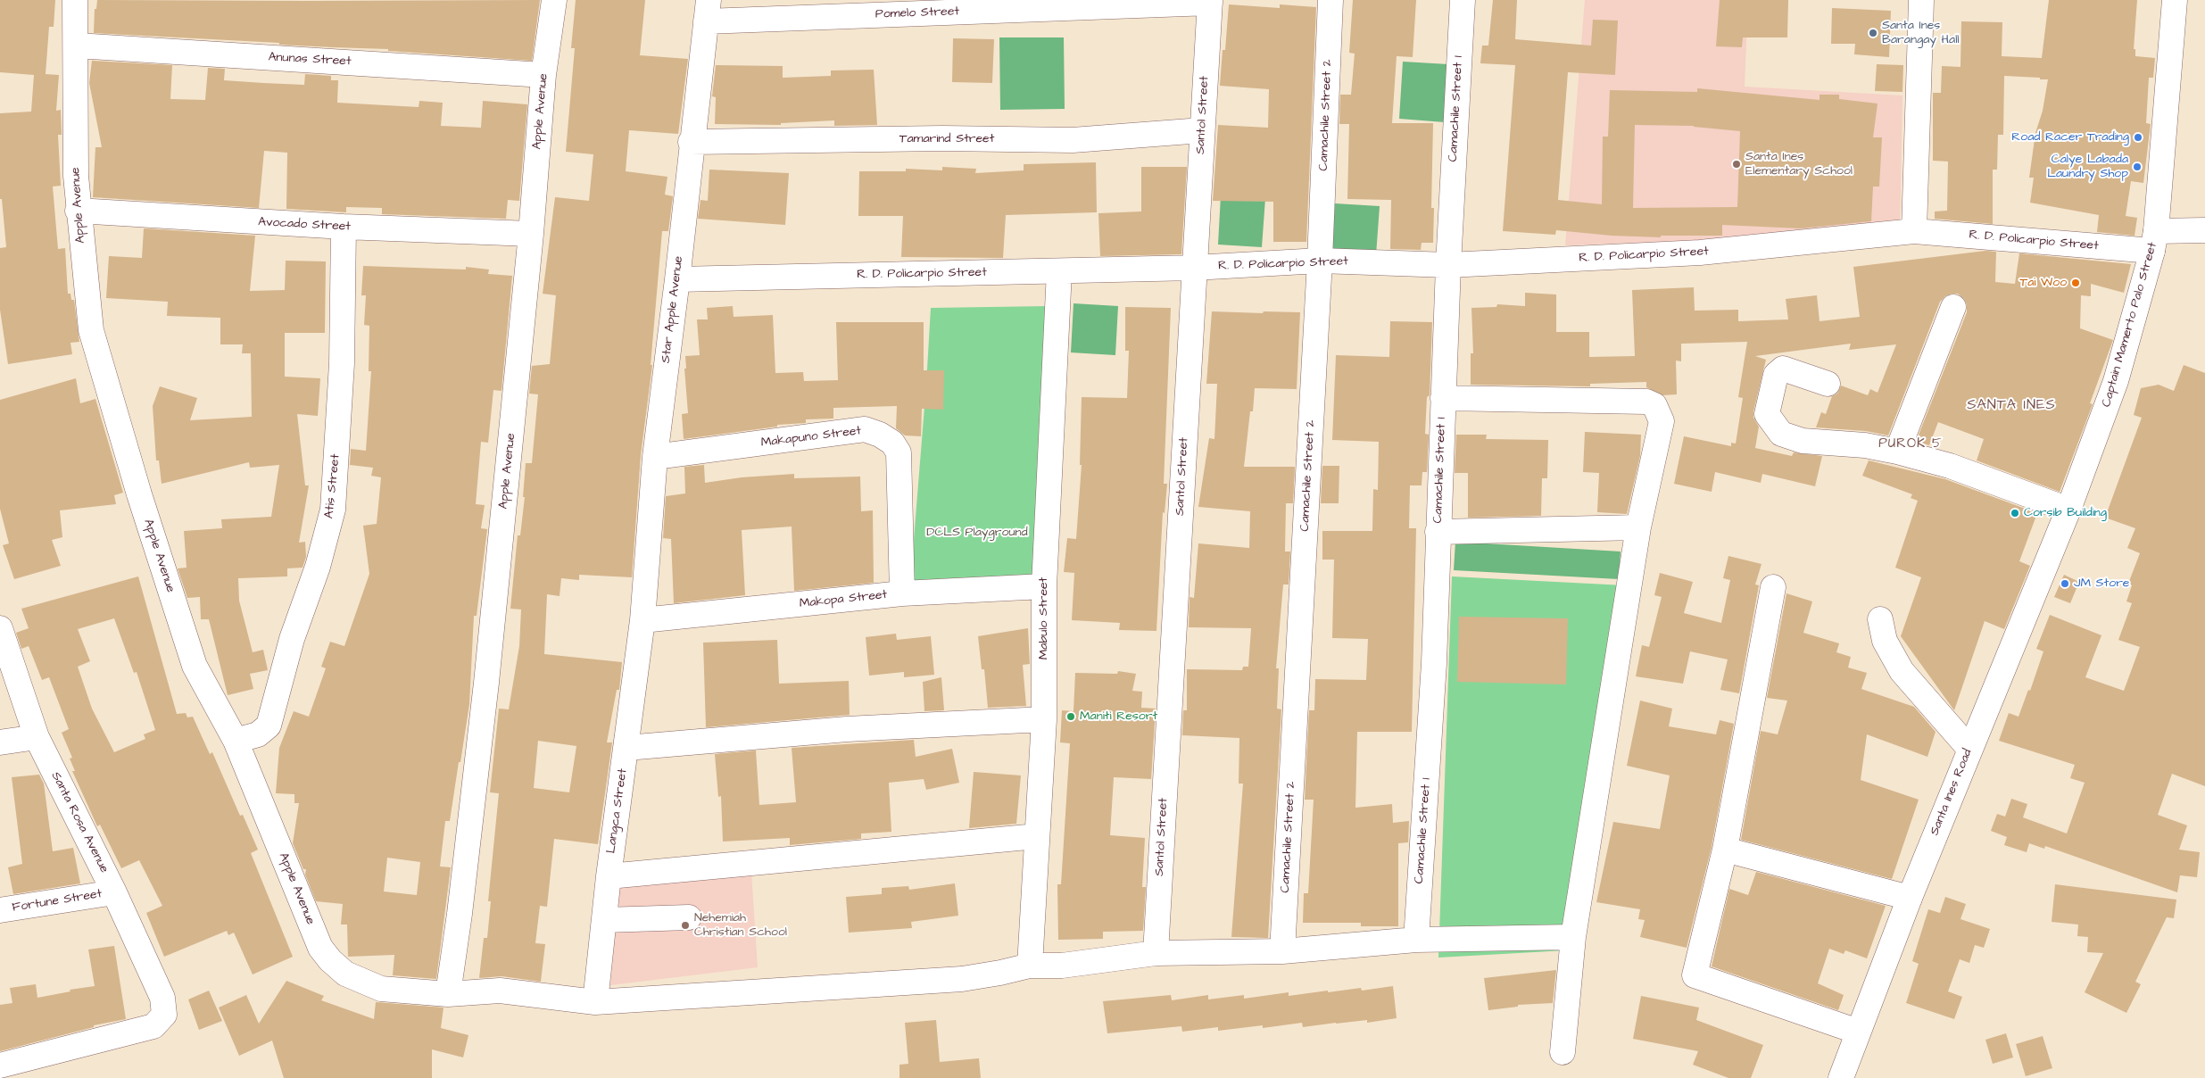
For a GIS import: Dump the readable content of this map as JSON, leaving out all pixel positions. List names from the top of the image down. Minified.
{"streets":{"street":["Pomelo Street","Anunas Street","Camachile Street 1","Apple Avenue","Santol Street","Camachile Street 2","Tamarind Street","Avocado Street","R. D. Policarpio Street","Star Apple Avenue","Captain Mamerto Palo Street","Makapuno Street","Atis Street","Makopa Street","Mabulo Street","Santa Ines Road","Langca Street","Santa Rosa Avenue","Fortune Street"]},"crossings":[["Pomelo Street","Santol Street"],["Pomelo Street","Star Apple Avenue"],["Anunas Street","Apple Avenue"],["Camachile Street 1","Apple Avenue"],["Camachile Street 1","R. D. Policarpio Street"],["Apple Avenue","Santol Street"],["Apple Avenue","Camachile Street 2"],["Apple Avenue","Avocado Street"],["Apple Avenue","Atis Street"],["Apple Avenue","Mabulo Street"],["Apple Avenue","Langca Street"],["Santol Street","Tamarind Street"],["Santol Street","R. D. Policarpio Street"],["Camachile Street 2","R. D. Policarpio Street"],["Tamarind Street","Star Apple Avenue"],["Avocado Street","Atis Street"],["R. D. Policarpio Street","Star Apple Avenue"],["R. D. Policarpio Street","Captain Mamerto Palo Street"],["R. D. Policarpio Street","Mabulo Street"],["Star Apple Avenue","Makapuno Street"],["Star Apple Avenue","Makopa Street"],["Star Apple Avenue","Langca Street"],["Captain Mamerto Palo Street","Santa Ines Road"],["Makapuno Street","Makopa Street"],["Makopa Street","Mabulo Street"],["Makopa Street","Langca Street"],["Santa Rosa Avenue","Fortune Street"]],"districts":["SANTA INES","PUROK 5"],"parks":["DCLS Playground"],"places":["Santa Ines Barangay Hall","Road Racer Trading","Santa Ines Elementary School","Calye Labada Laundry Shop","Tai Woo","Corsib Building","JM Store","Maniti Resort","Nehemiah Christian School"]}
